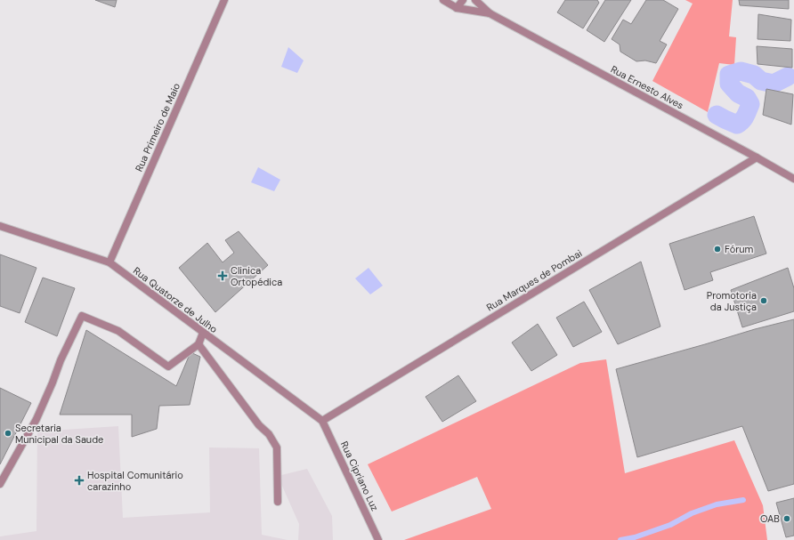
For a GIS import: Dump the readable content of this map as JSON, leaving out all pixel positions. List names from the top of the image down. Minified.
{"streets":{"street":["Rua Ernesto Alves","Rua Primeiro de Maio","Rua Marques de Pombai","Rua Quatorze de Julho","Rua Cipriano Luz"]},"crossings":[["Rua Ernesto Alves","Rua Marques de Pombai"],["Rua Primeiro de Maio","Rua Quatorze de Julho"],["Rua Marques de Pombai","Rua Quatorze de Julho"],["Rua Marques de Pombai","Rua Cipriano Luz"],["Rua Quatorze de Julho","Rua Cipriano Luz"]],"places":{"other":["Fórum","Promotoria da Justiça","Secretaria Municipal da Saude","OAB"],"health":["Clinica Ortopédica","Hospital Comunitário carazinho"]}}
